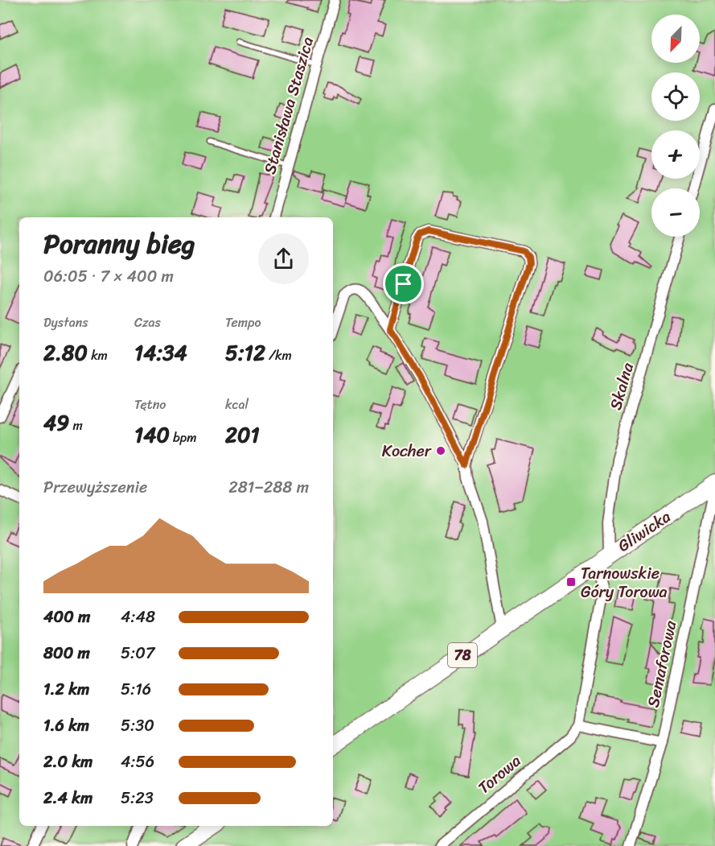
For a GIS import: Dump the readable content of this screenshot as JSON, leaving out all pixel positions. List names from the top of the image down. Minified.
{"streets":{"main road":["Gliwicka","78"],"street":["Stanisława Staszica","Skalna","Semaforowa","Torowa"]},"crossings":[["Skalna","Gliwicka"],["Gliwicka","Semaforowa"]],"places":{"other":["Kocher"],"transit":["Tarnowskie Góry Torowa"]},"north":"bottom left","page":{"map_buttons":["+","−"],"heading":["Poranny bieg","06:05 · 7 × 400 m"],"stats":[["Dystans","2.80 km"],["Czas","14:34"],["Tempo","5:12 /km"],["49 m"],["Tętno","140 bpm"],["kcal","201"]],"chart":["Przewyższenie","281–288 m"],"list":[{"name":"400 m","note":"4:48"},{"name":"800 m","note":"5:07"},{"name":"1.2 km","note":"5:16"},{"name":"1.6 km","note":"5:30"},{"name":"2.0 km","note":"4:56"},{"name":"2.4 km","note":"5:23"}]}}
